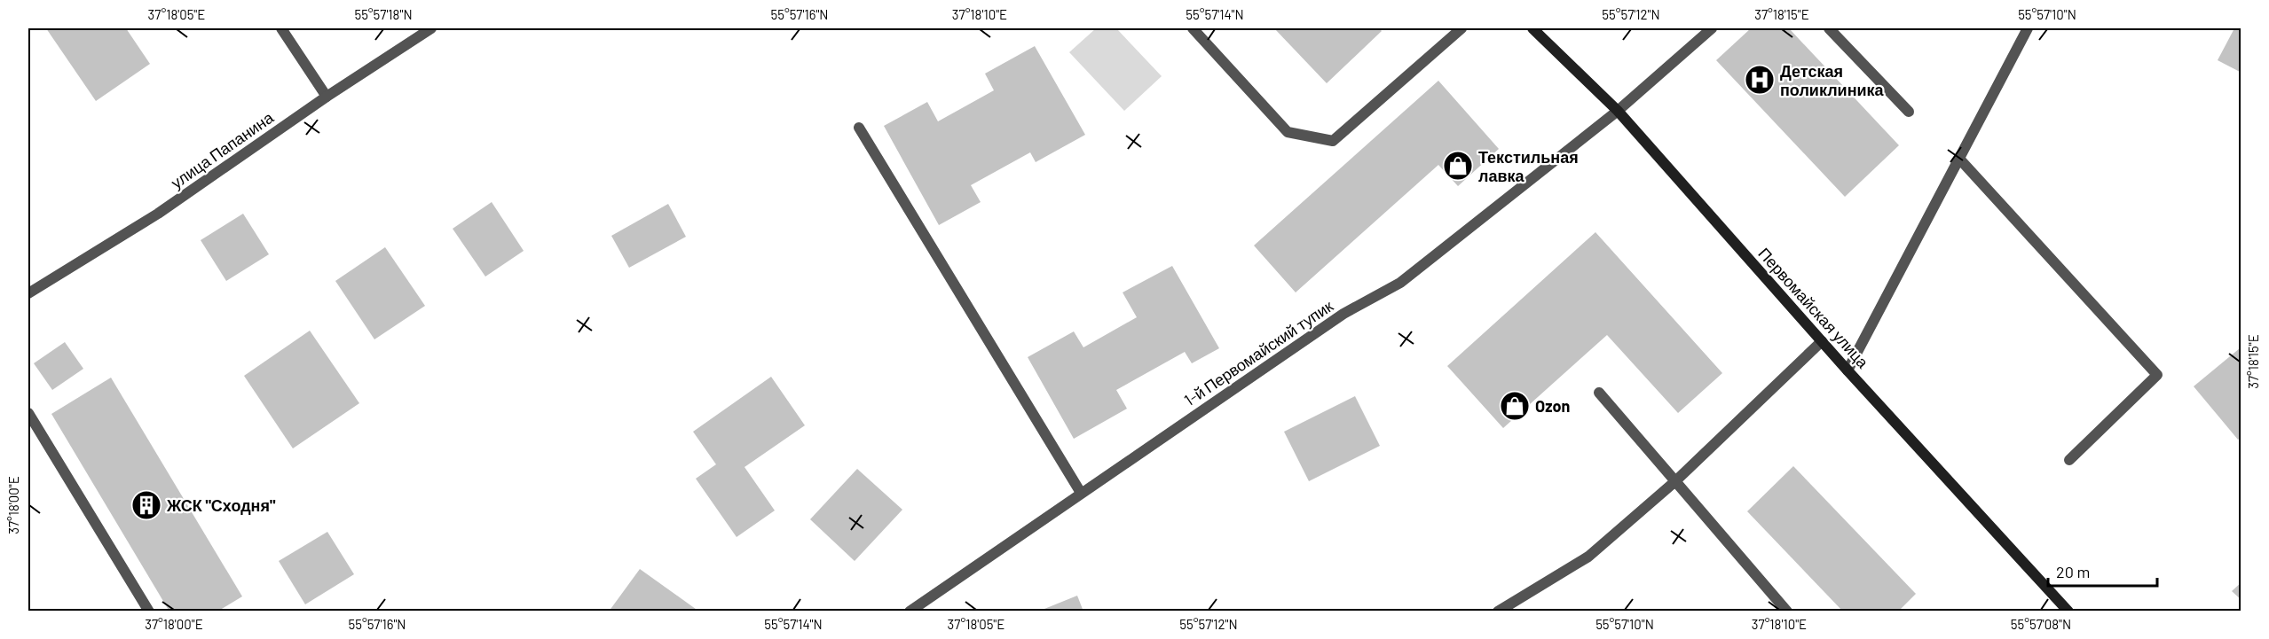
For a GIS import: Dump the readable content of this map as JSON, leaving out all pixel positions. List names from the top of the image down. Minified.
{"streets":{"main road":["Первомайская улица"],"street":["улица Папанина","1-й Первомайский тупик"]},"crossings":[["Первомайская улица","1-й Первомайский тупик"]],"places":{"hospital":["Детская поликлиника"],"shop":["Текстильная лавка","Ozon"],"building":["ЖСК \"Сходня\""]},"scale_bar":"20 m","coordinates":["37°18'05\"E","55°57'18\"N","55°57'16\"N","37°18'10\"E","55°57'14\"N","55°57'12\"N","37°18'15\"E","55°57'10\"N","37°18'00\"E","55°57'08\"N"]}
